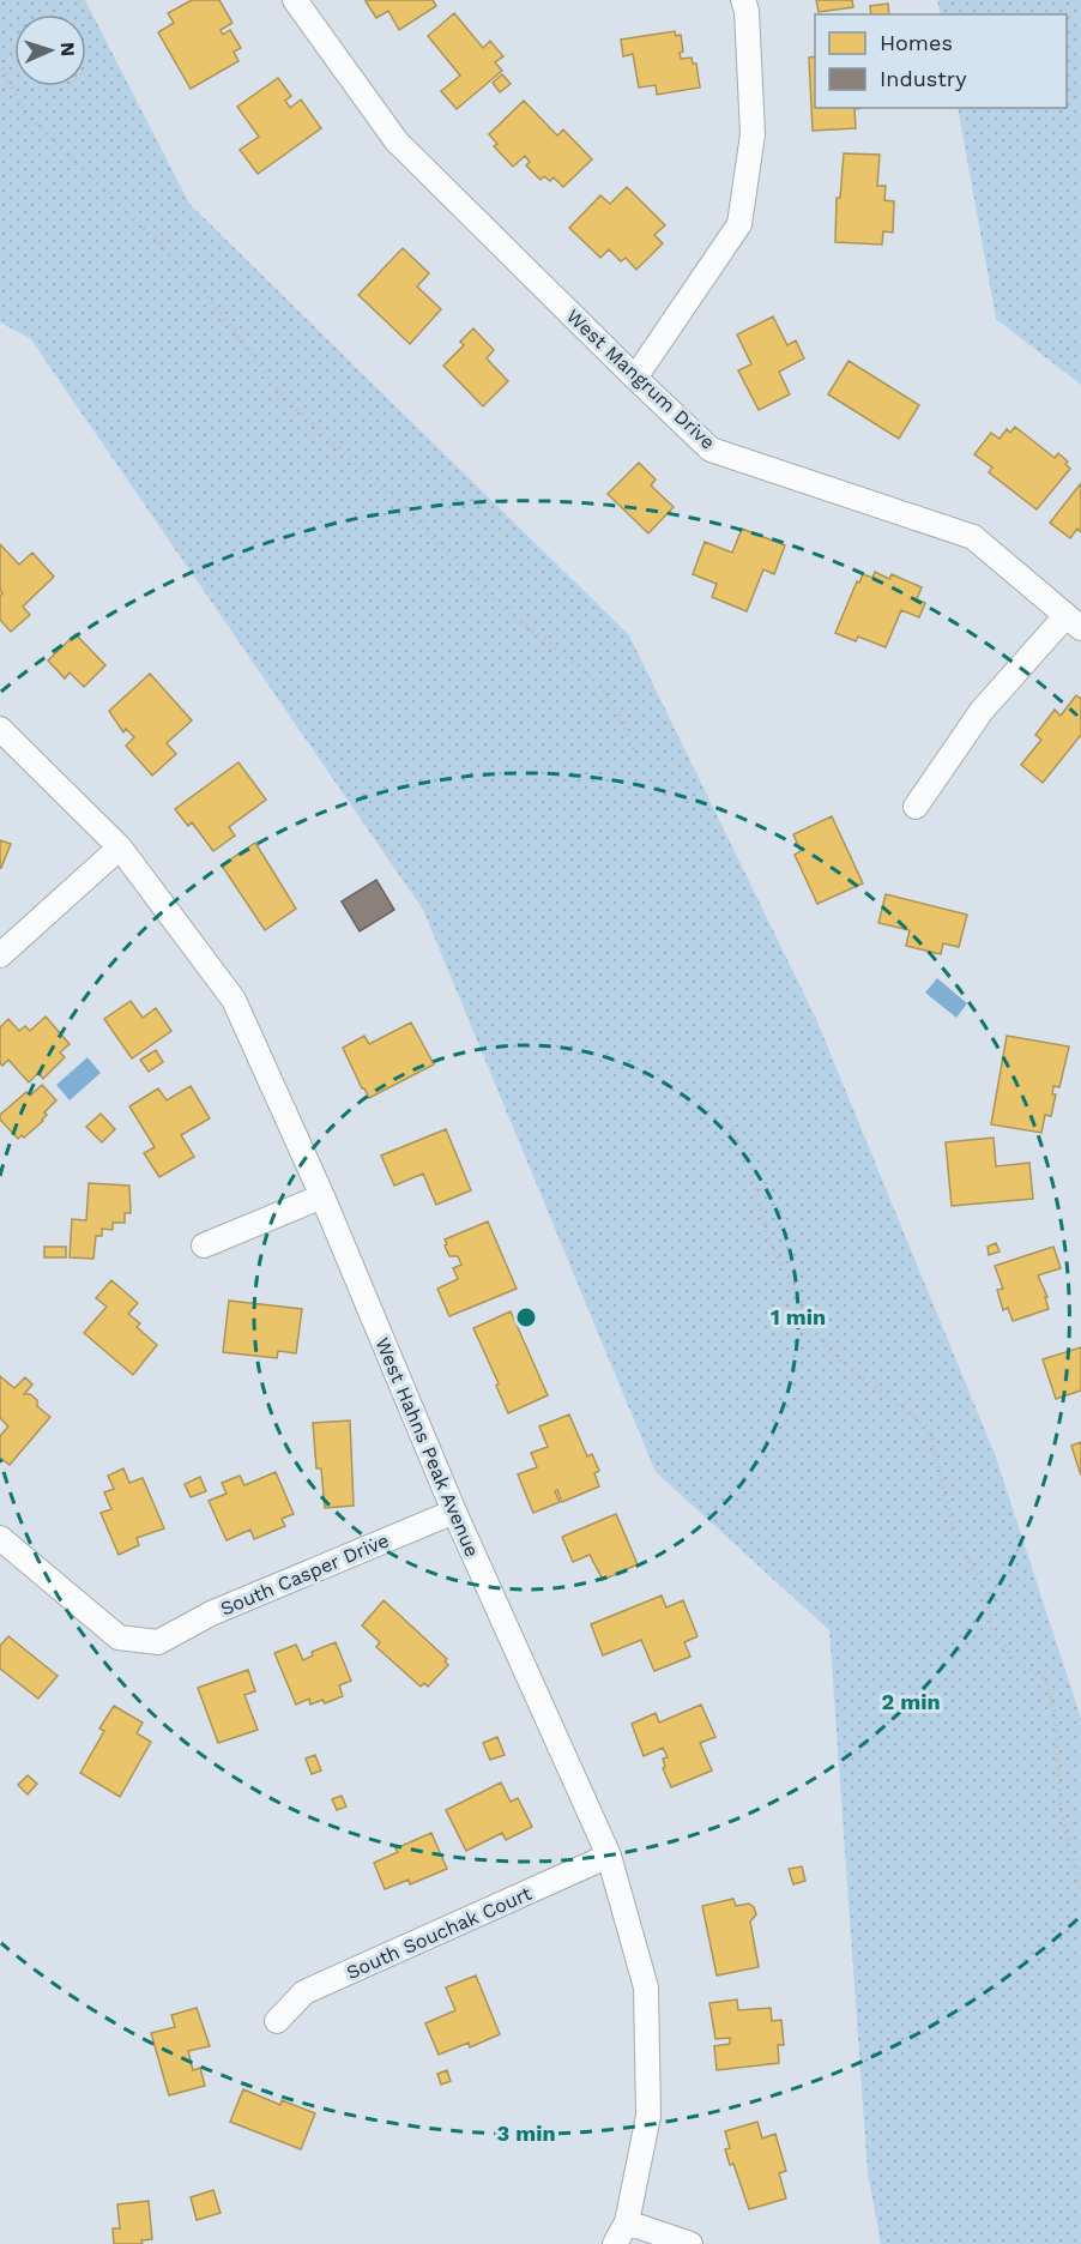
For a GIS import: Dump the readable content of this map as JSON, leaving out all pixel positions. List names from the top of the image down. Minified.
{"streets":{"street":["West Mangrum Drive","West Hahns Peak Avenue","South Casper Drive","South Souchak Court"]},"crossings":[["West Hahns Peak Avenue","South Casper Drive"],["West Hahns Peak Avenue","South Souchak Court"]],"legend":["Homes","Industry"],"north":"right","rings":["1 min","2 min","3 min"]}
